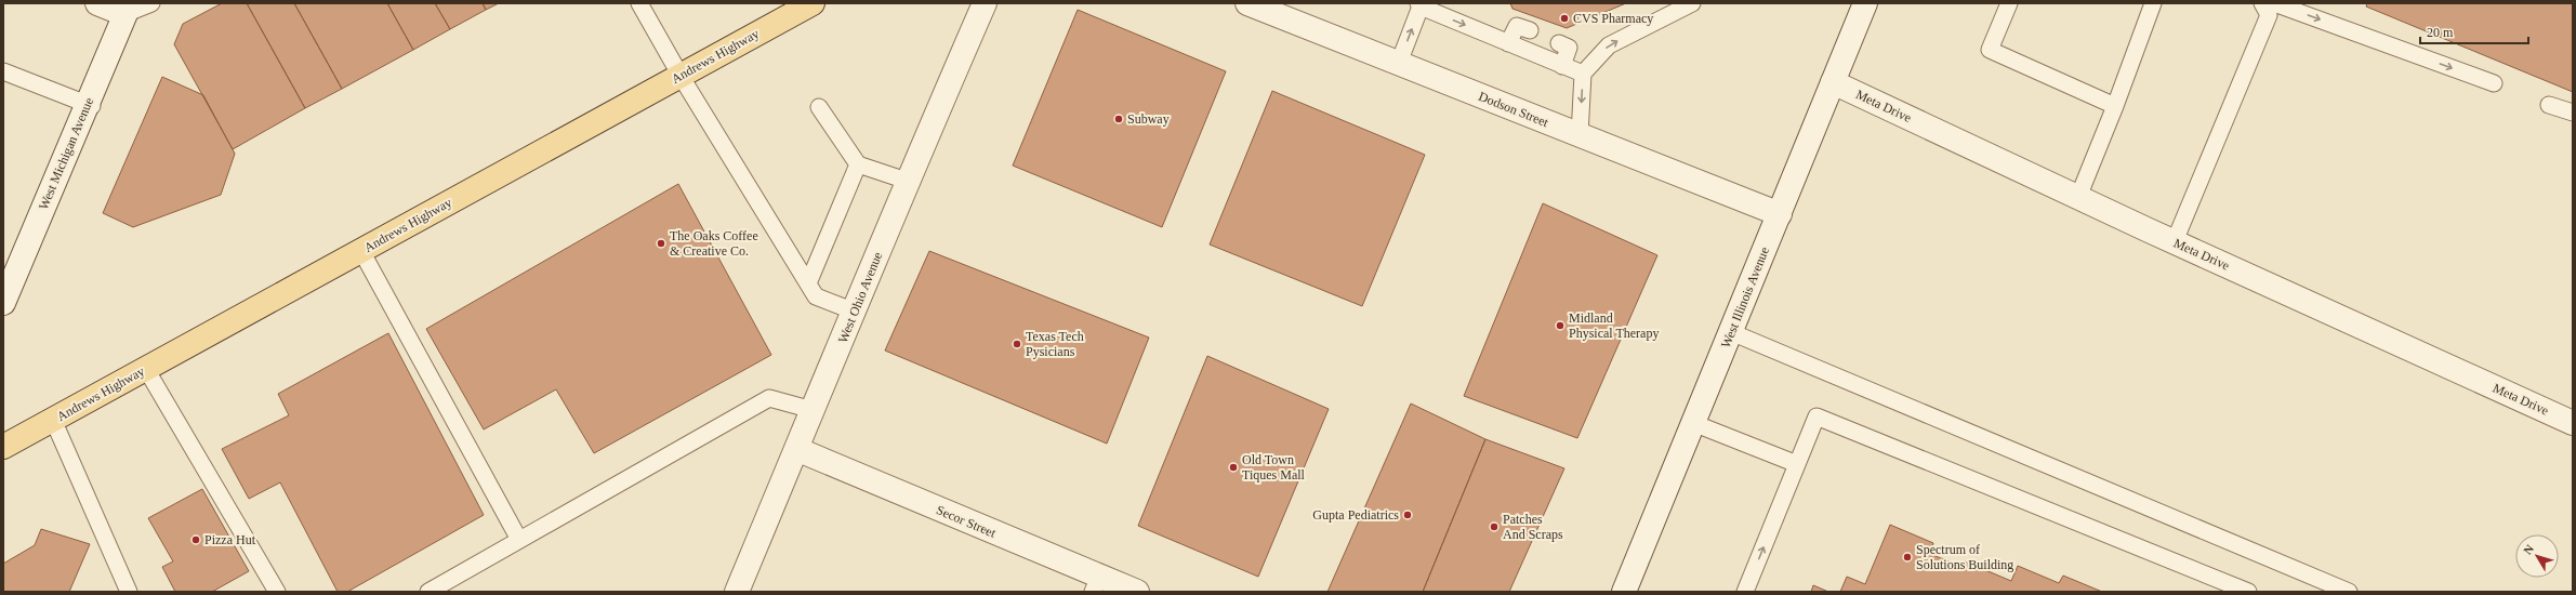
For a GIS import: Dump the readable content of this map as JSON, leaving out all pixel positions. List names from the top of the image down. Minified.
{"streets":{"main road":["Andrews Highway"],"street":["Meta Drive","Dodson Street","West Michigan Avenue","West Ohio Avenue","West Illinois Avenue","Secor Street"]},"crossings":[["Meta Drive","West Illinois Avenue"],["Dodson Street","West Illinois Avenue"],["West Ohio Avenue","Secor Street"]],"places":["CVS Pharmacy","Subway","The Oaks Coffee & Creative Co.","Midland Physical Therapy","Texas Tech Pysicians","Old Town Tiques Mall","Gupta Pediatrics","Patches And Scraps","Pizza Hut","Spectrum of Solutions Building"],"scale_bar":"20 m","north":"top left"}
